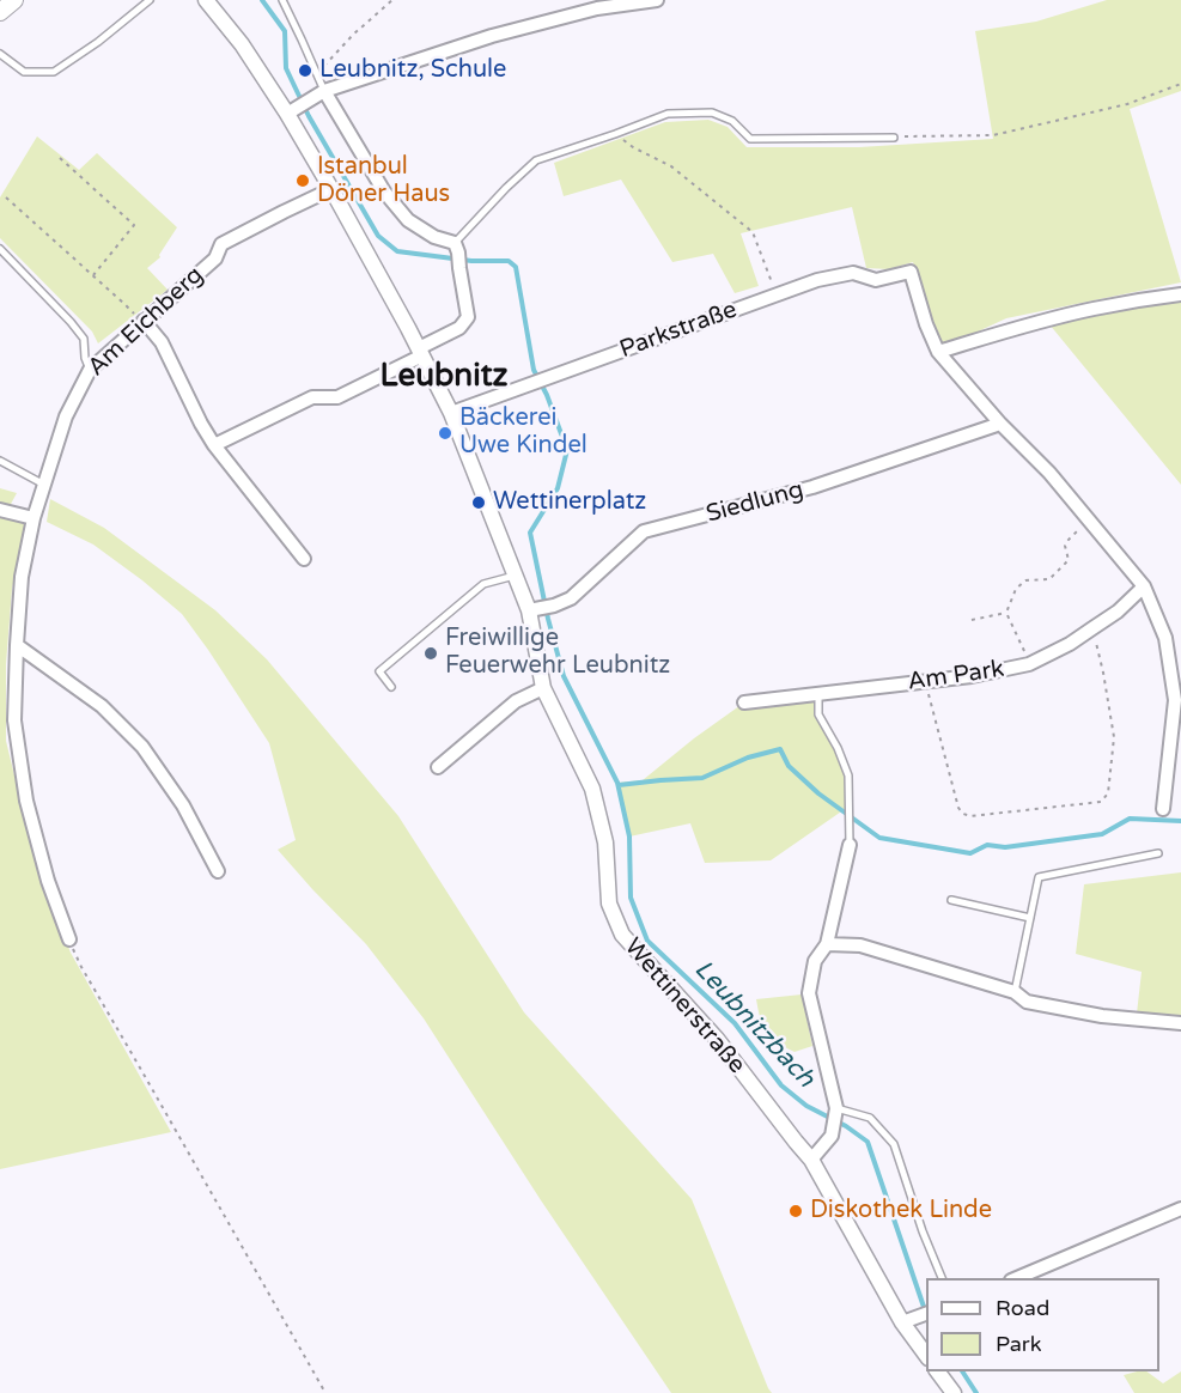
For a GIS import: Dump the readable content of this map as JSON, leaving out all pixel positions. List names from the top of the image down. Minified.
{"streets":{"street":["Am Eichberg","Parkstraße","Siedlung","Am Park","Wettinerstraße"]},"crossings":[["Siedlung","Wettinerstraße"]],"districts":["Leubnitz"],"water":["Leubnitzbach"],"places":["Leubnitz, Schule","Istanbul Döner Haus","Bäckerei Uwe Kindel","Wettinerplatz","Freiwillige Feuerwehr Leubnitz","Diskothek Linde"],"legend":["Road","Park"]}
